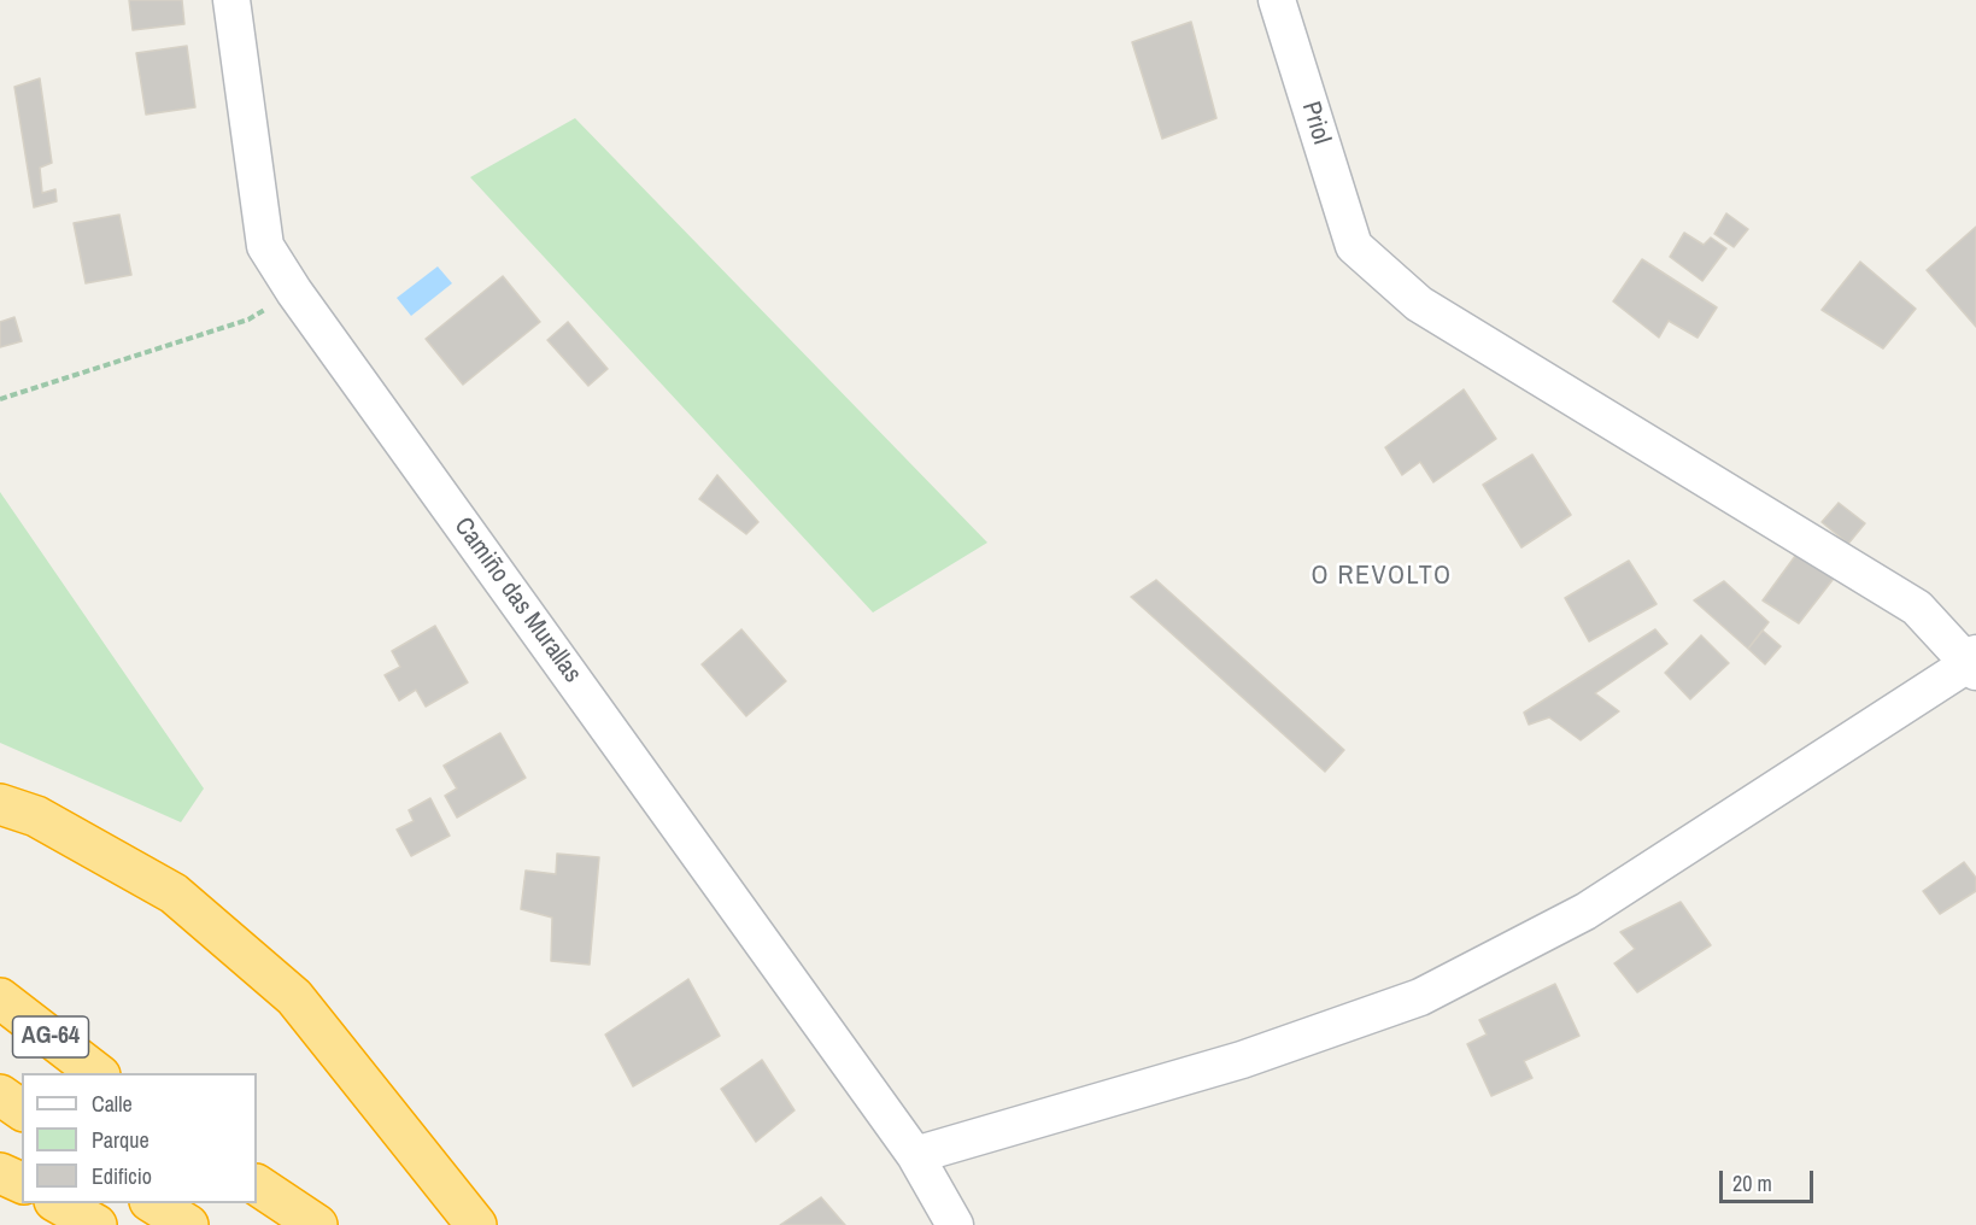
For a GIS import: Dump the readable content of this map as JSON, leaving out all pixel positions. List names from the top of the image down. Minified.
{"streets":{"highway":["AG-64"],"street":["Priol","Camiño das Murallas"]},"districts":["O REVOLTO"],"legend":["Calle","Parque","Edificio"],"scale_bar":"20 m"}
